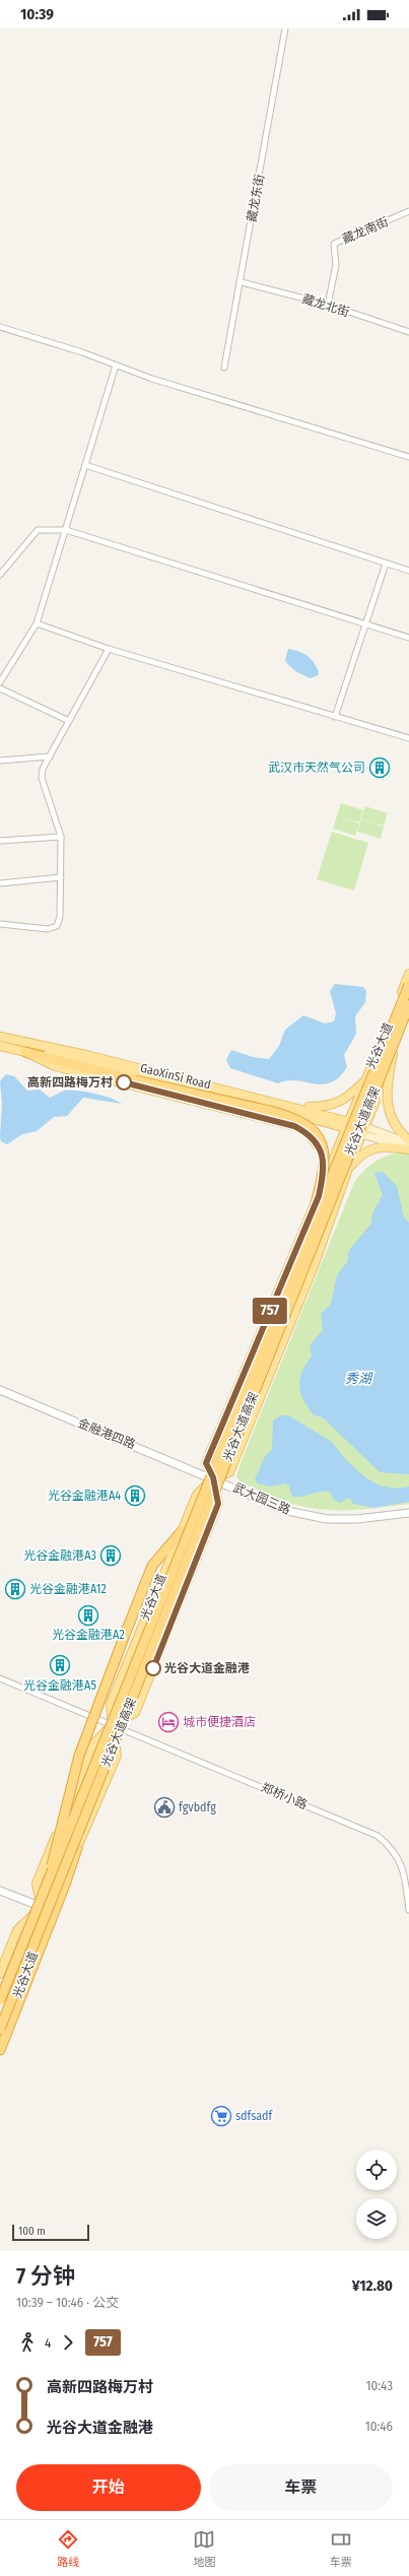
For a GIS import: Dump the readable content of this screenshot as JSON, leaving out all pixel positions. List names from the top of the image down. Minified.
{"streets":{"highway":["光谷大道高架"],"main road":["光谷大道","GaoXinSi Road"],"street":["藏龙东街","藏龙南街","藏龙北街","金融港四路","武大园三路","郑桥小路"]},"crossings":[["藏龙东街","藏龙北街"],["藏龙南街","藏龙北街"],["光谷大道","GaoXinSi Road"],["光谷大道","金融港四路"],["光谷大道","武大园三路"],["光谷大道","郑桥小路"],["金融港四路","武大园三路"]],"water":["秀湖"],"places":{"building":["武汉市天然气公司","光谷金融港A4","光谷金融港A3","光谷金融港A12","光谷金融港A2","光谷金融港A5"],"other":["高新四路梅万村","光谷大道金融港"],"hotel":["城市便捷酒店"],"public building":["fgvbdfg"],"supermarket":["sdfsadf"]},"lines":["bus line 757"],"scale_bar":"100 m","page":{"status":"10:39","on_map":"757","scale":"100 m","heading":["7 分钟","10:39 – 10:46 · 公交","¥12.80"],"legs":["4","757"],"list":[{"name":"高新四路梅万村","value":"10:43"},{"name":"光谷大道金融港","value":"10:46"}],"buttons":["开始","车票"],"tabs":["路线","地图","车票"]}}
